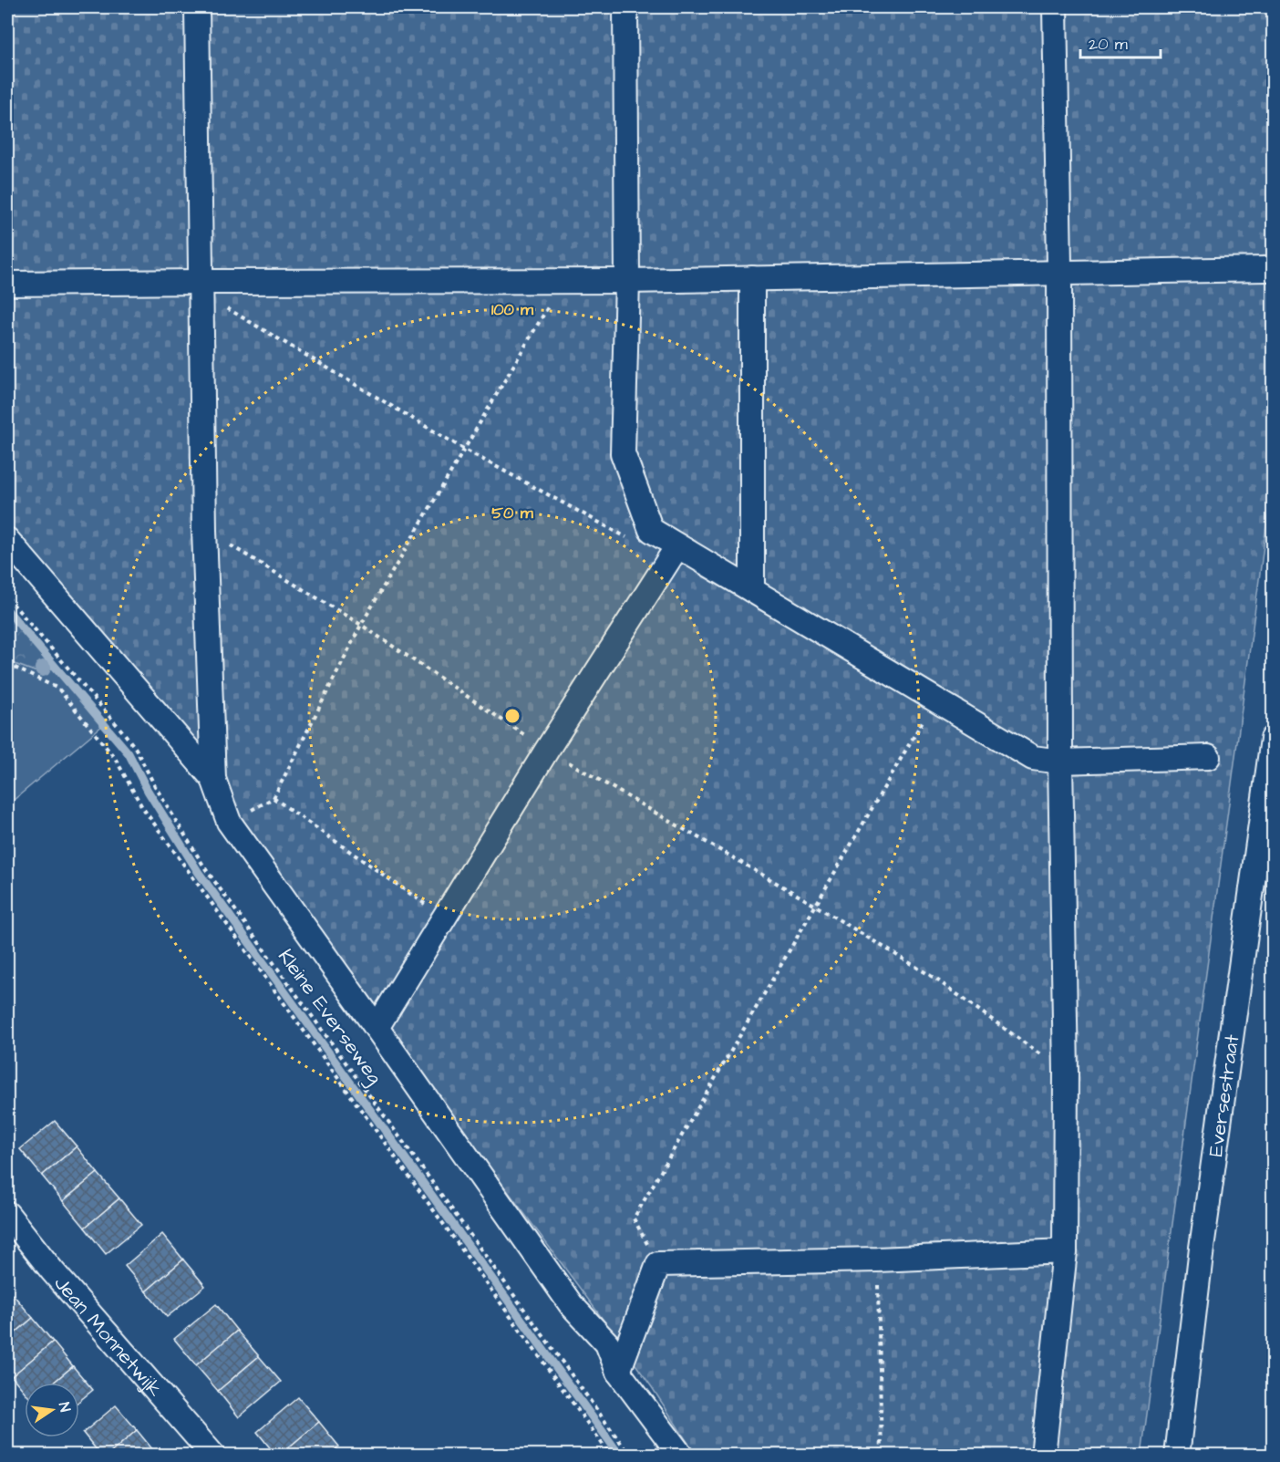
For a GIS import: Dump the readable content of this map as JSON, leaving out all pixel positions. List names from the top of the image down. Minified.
{"streets":{"street":["Eversestraat","Jean Monnetwijk"],"path":["Kleine Everseweg"]},"scale_bar":"20 m","north":"right","rings":["100 m","50 m"]}
